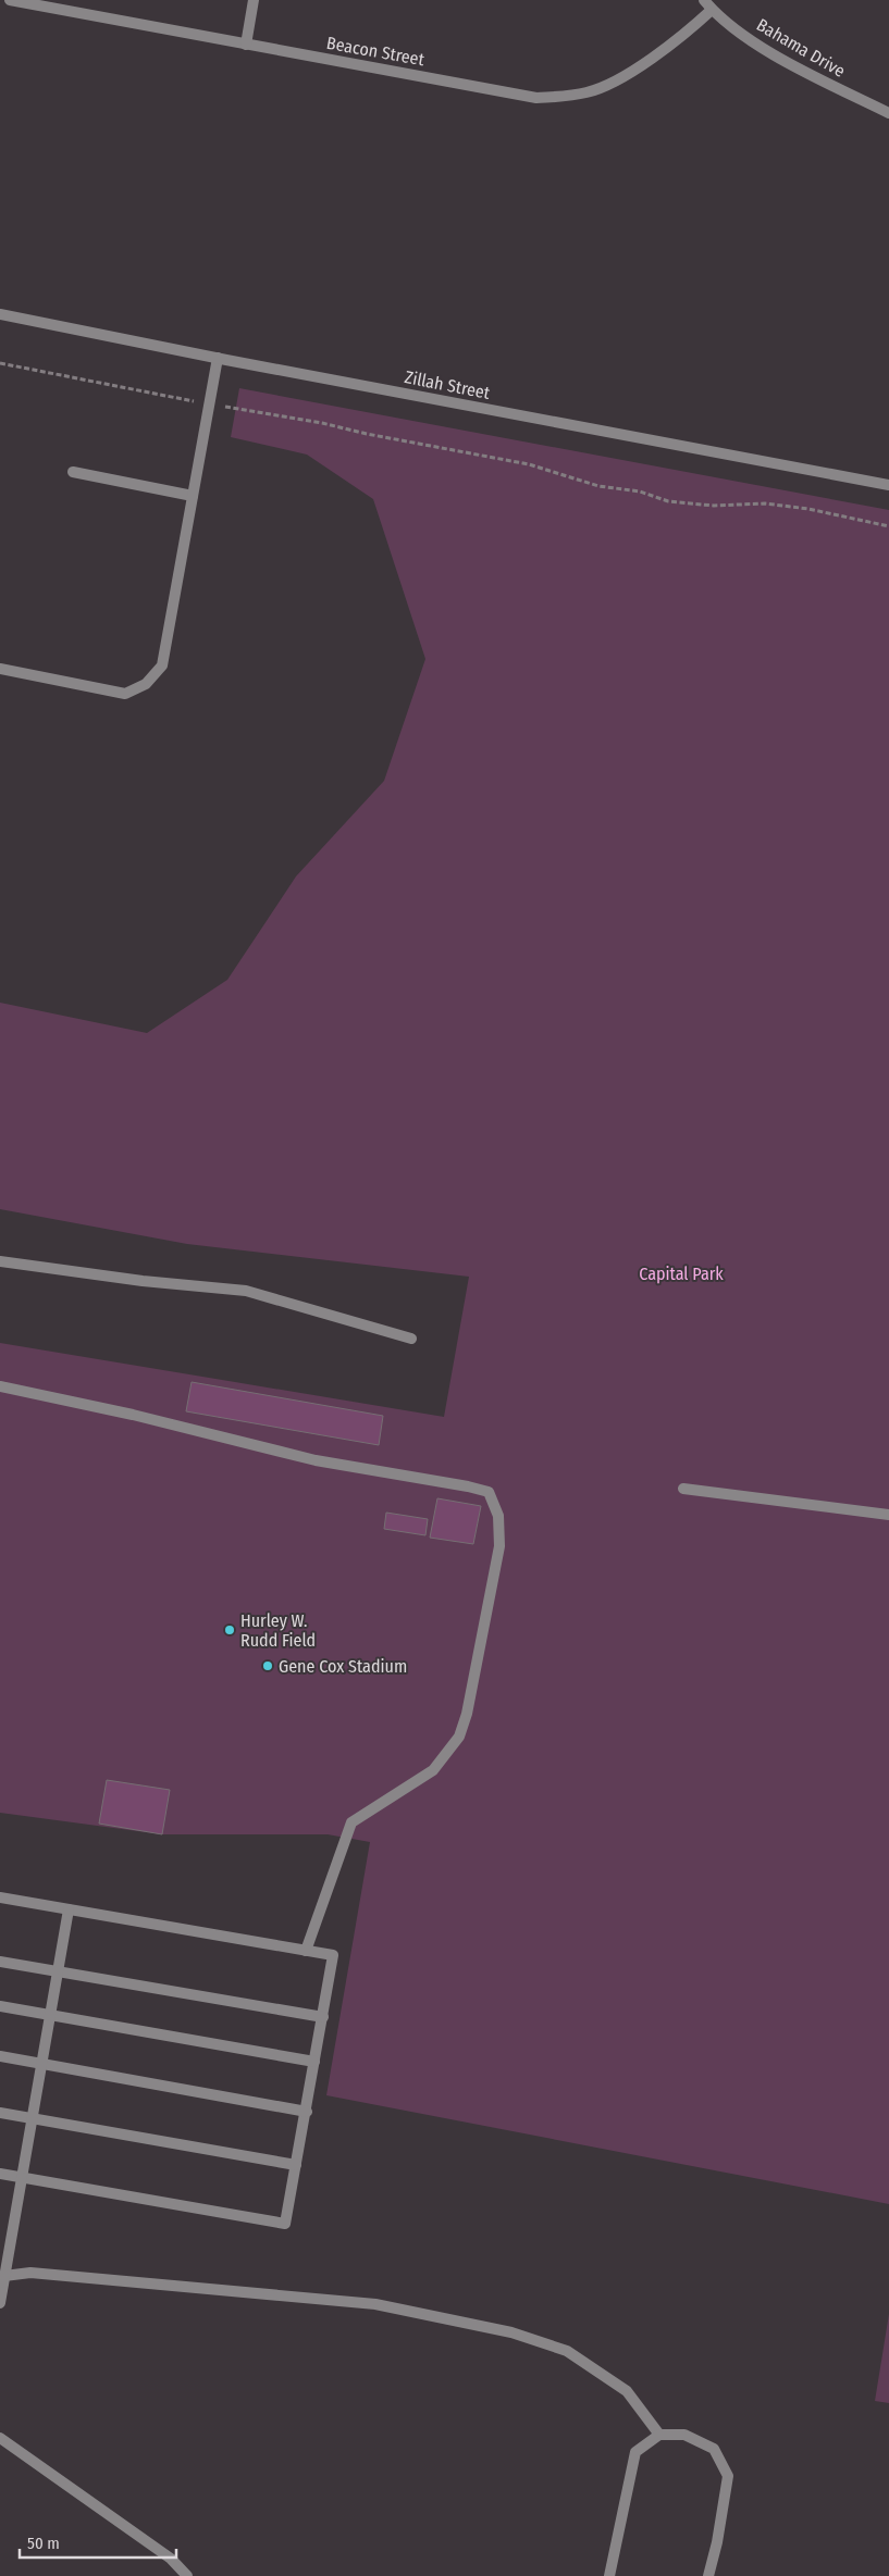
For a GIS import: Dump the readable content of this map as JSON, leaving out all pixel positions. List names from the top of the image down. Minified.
{"streets":{"street":["Bahama Drive","Beacon Street","Zillah Street"]},"crossings":[["Bahama Drive","Beacon Street"]],"parks":["Capital Park"],"places":["Hurley W. Rudd Field","Gene Cox Stadium"],"scale_bar":"50 m"}
